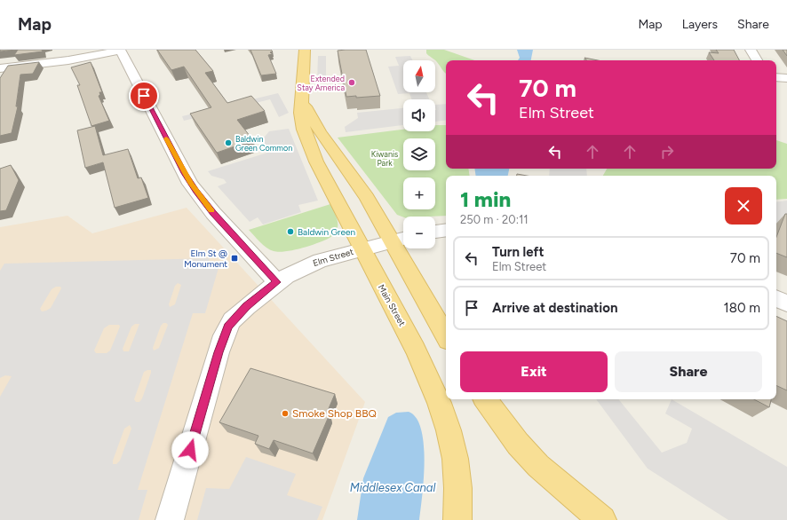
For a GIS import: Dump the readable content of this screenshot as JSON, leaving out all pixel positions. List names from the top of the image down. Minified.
{"streets":{"main road":["Main Street"],"street":["Elm Street"]},"crossings":[["Elm Street","Main Street"]],"water":["Middlesex Canal"],"parks":["Kiwanis Park"],"places":{"other":["Extended Stay America","Baldwin Green Common","Baldwin Green","Smoke Shop BBQ"],"transit":["Elm St @ Monument"]},"north":"top","page":{"header":"Map","nav":["Map","Layers","Share"],"map_buttons":["+","−"],"turn":["70 m","Elm Street"],"heading":["1 min","250 m · 20:11"],"list":[{"name":"Turn left","note":"Elm Street","value":"70 m"},{"name":"Arrive at destination","value":"180 m"}],"buttons":["Exit","Share"]}}
